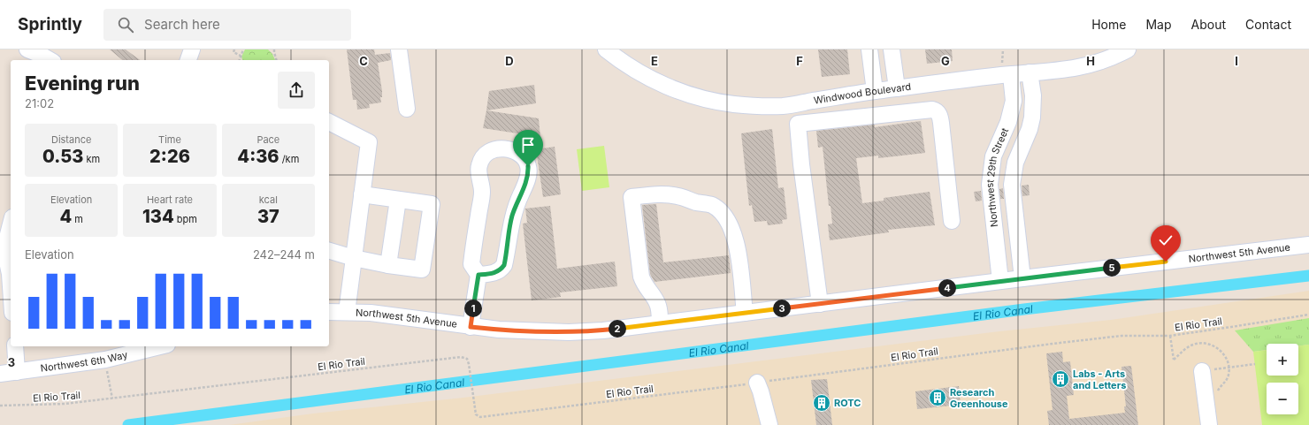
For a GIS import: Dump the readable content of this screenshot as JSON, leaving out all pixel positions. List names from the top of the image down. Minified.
{"streets":{"street":["Windwood Boulevard","Northwest 29th Street","Northwest 5th Avenue","Northwest 6th Way"],"path":["El Rio Trail"]},"crossings":[["Windwood Boulevard","Northwest 29th Street"],["Northwest 29th Street","Northwest 5th Avenue"]],"water":["El Rio Canal"],"places":{"building":["Labs - Arts and Letters","Research Greenhouse","ROTC"]},"page":{"header":"Sprintly","search":"Search here","nav":["Home","Map","About","Contact"],"heading":["Evening run","21:02"],"stats":[["Distance","0.53 km"],["Time","2:26"],["Pace","4:36 /km"],["Elevation","4 m"],["Heart rate","134 bpm"],["kcal","37"]],"chart":["Elevation","242–244 m"],"pins":["5","4","1","3","2"],"map_buttons":["+","−"]},"grid":{"columns":["C","D","E","F","G","H","I"],"rows":["3"]}}
